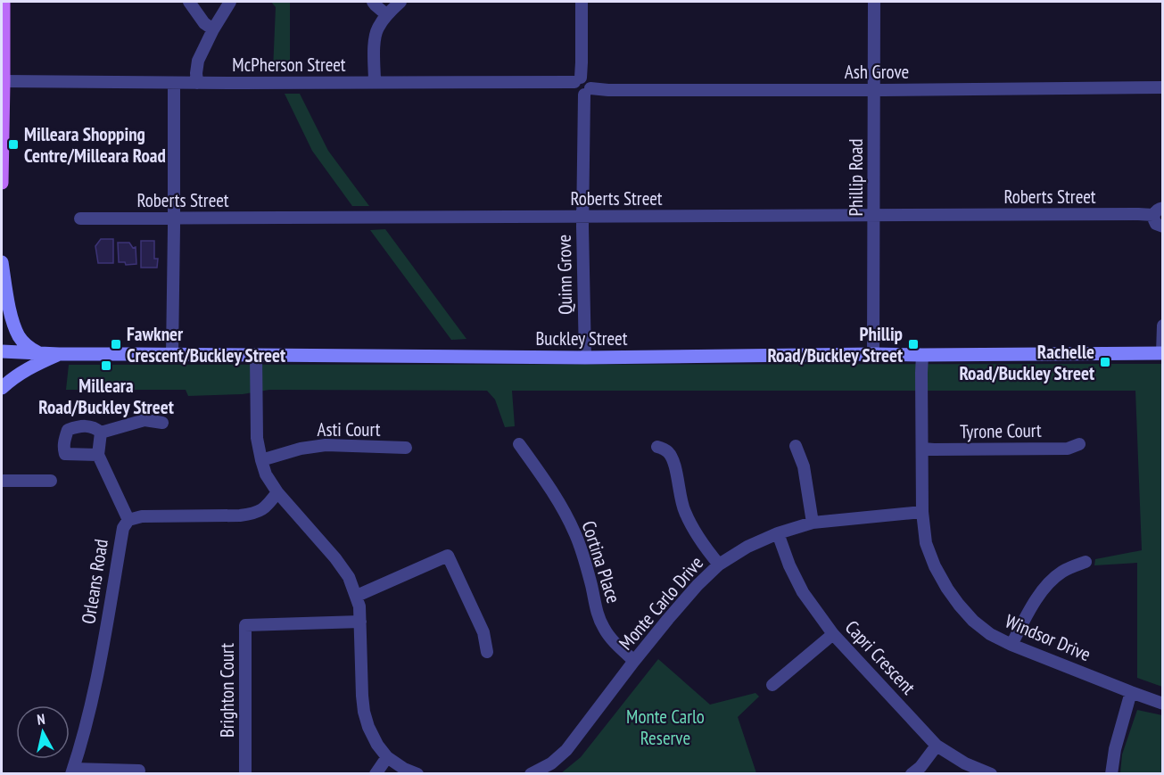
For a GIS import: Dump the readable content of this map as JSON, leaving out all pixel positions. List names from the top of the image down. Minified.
{"streets":{"main road":["Buckley Street"],"street":["McPherson Street","Ash Grove","Phillip Road","Roberts Street","Quinn Grove","Asti Court","Tyrone Court","Cortina Place","Orleans Road","Monte Carlo Drive","Windsor Drive","Capri Crescent","Brighton Court"]},"crossings":[["Ash Grove","Phillip Road"],["Ash Grove","Quinn Grove"],["Phillip Road","Roberts Street"],["Phillip Road","Buckley Street"],["Roberts Street","Quinn Grove"],["Quinn Grove","Buckley Street"],["Buckley Street","Windsor Drive"],["Tyrone Court","Windsor Drive"],["Cortina Place","Monte Carlo Drive"],["Monte Carlo Drive","Windsor Drive"],["Monte Carlo Drive","Capri Crescent"]],"parks":["Monte Carlo Reserve"],"places":{"transit":["Milleara Shopping Centre/Milleara Road","Fawkner Crescent/Buckley Street","Phillip Road/Buckley Street","Rachelle Road/Buckley Street","Milleara Road/Buckley Street"]},"north":"top"}
